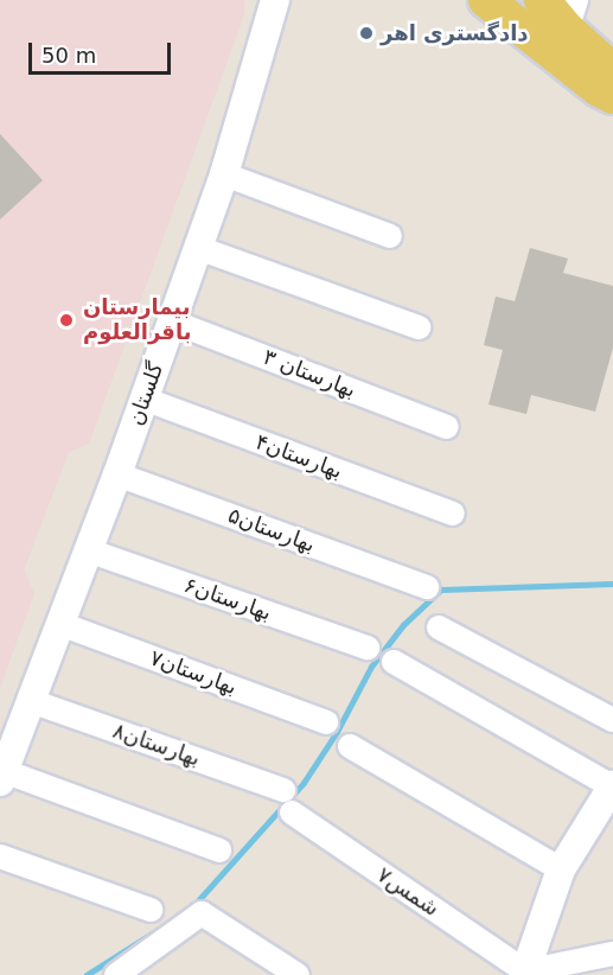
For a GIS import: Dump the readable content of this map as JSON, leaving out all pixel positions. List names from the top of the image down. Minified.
{"streets":{"street":["بهارستان ۳","گلستان","بهارستان۴","بهارستان۵","بهارستان۶","بهارستان۷","بهارستان۸","شمس۷"]},"crossings":[["بهارستان ۳","گلستان"],["گلستان","بهارستان۴"],["گلستان","بهارستان۵"],["گلستان","بهارستان۶"],["گلستان","بهارستان۷"],["گلستان","بهارستان۸"]],"places":["دادگستری اهر","بیمارستان باقرالعلوم"],"scale_bar":"50 m"}
